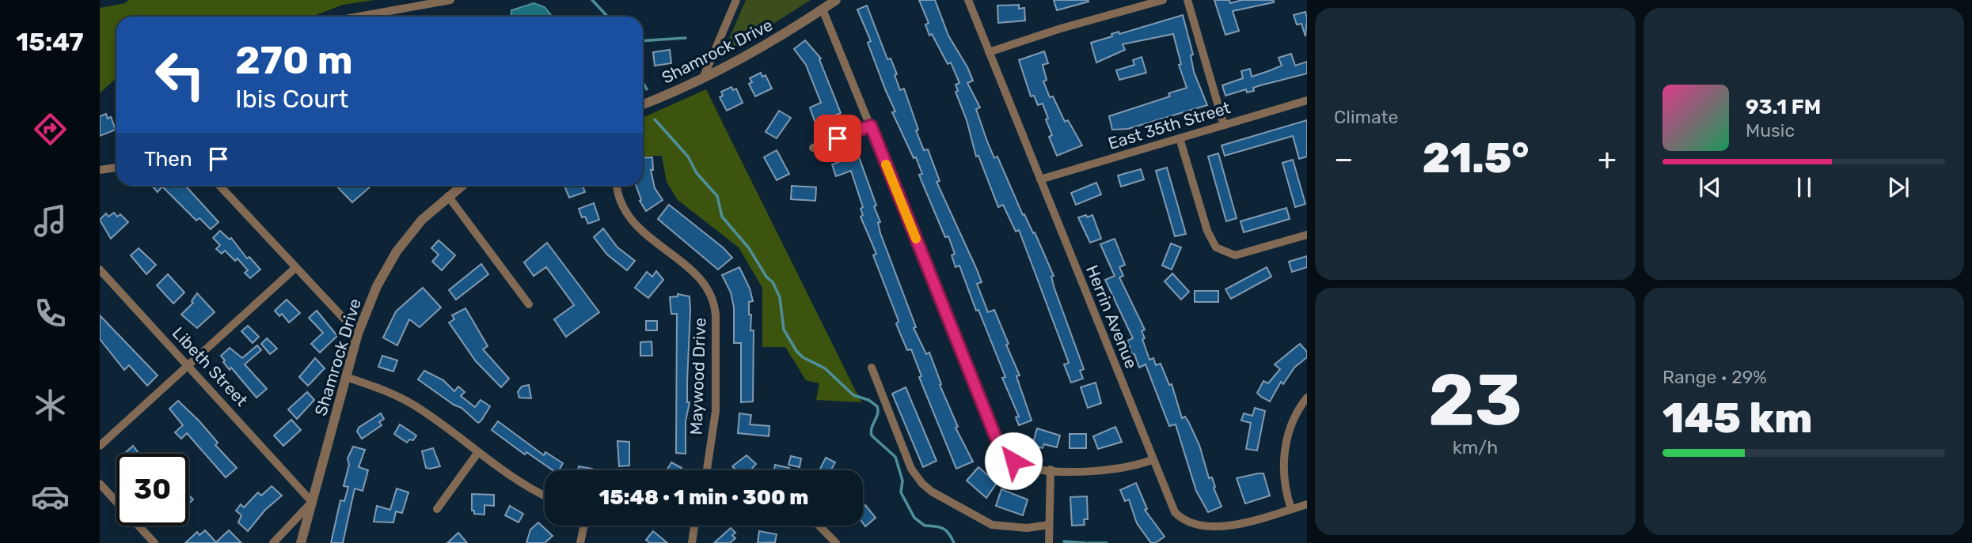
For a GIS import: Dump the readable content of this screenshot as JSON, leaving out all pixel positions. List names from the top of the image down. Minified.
{"streets":{"street":["Shamrock Drive","East 35th Street","Herrin Avenue","Libeth Street","Maywood Drive"]},"crossings":[["Shamrock Drive","Libeth Street"],["East 35th Street","Herrin Avenue"]],"page":{"tabs":"15:47","tile":["Climate",["23","km/h"],["Range · 29%","145 km"]],"turn":["270 m","Ibis Court"],"song":["93.1 FM","Music"],"then":"Then","heat":["−","21.5°","+"],"limit":"30","trip":"15:48 · 1 min · 300 m"}}
